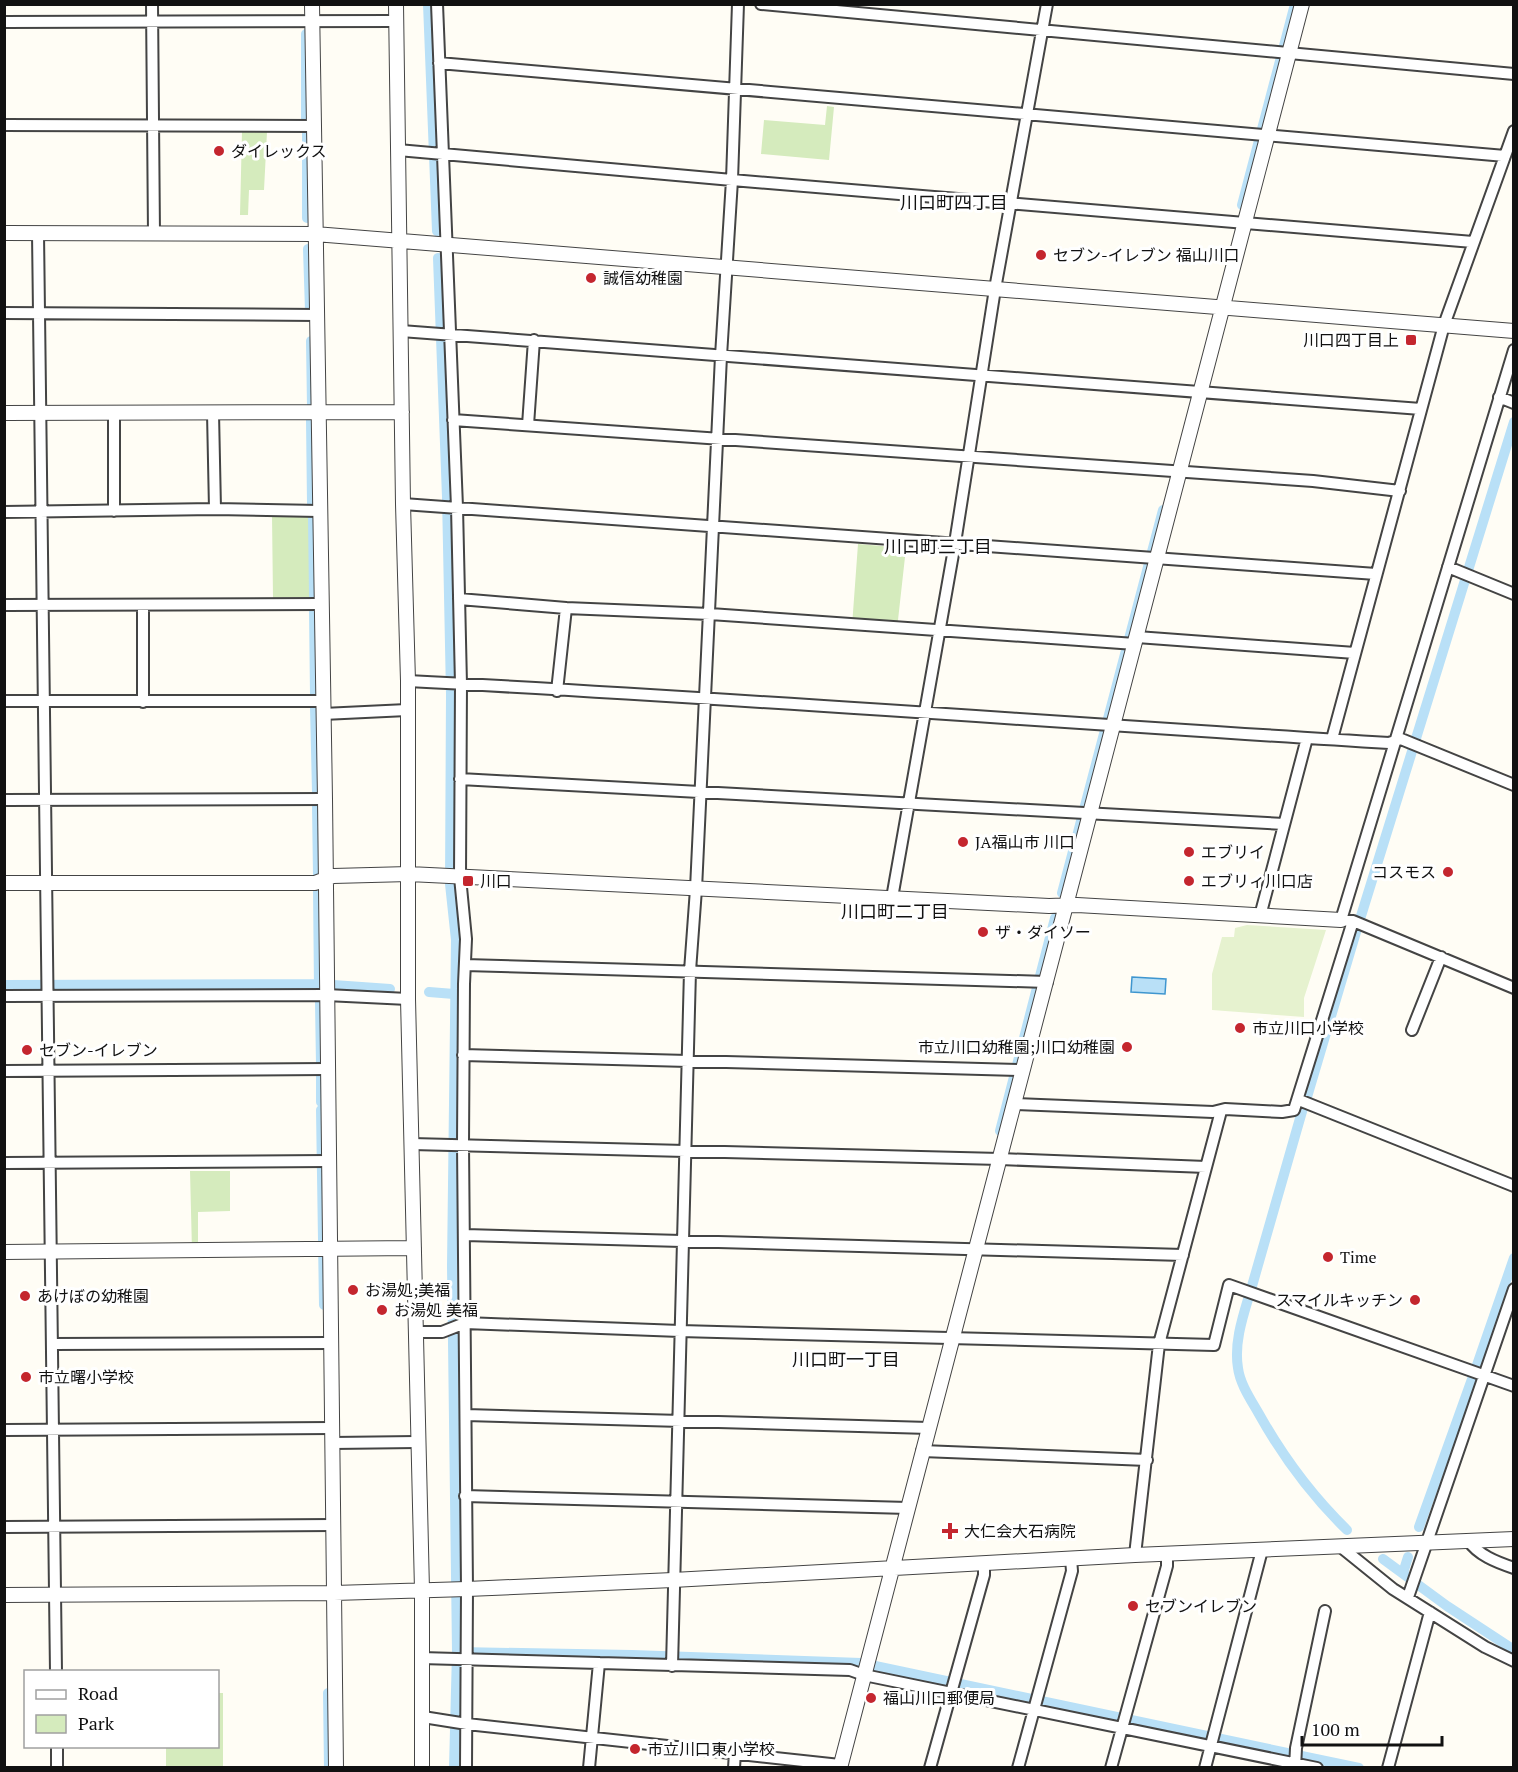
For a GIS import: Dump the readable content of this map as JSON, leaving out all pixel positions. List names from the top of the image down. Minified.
{"districts":["川口町四丁目","川口町三丁目","川口町二丁目","川口町一丁目"],"places":{"other":["ダイレックス","セブン-イレブン 福山川口","誠信幼稚園","JA福山市 川口","エブリイ","コスモス","エブリィ川口店","ザ・ダイソー","市立川口小学校","市立川口幼稚園;川口幼稚園","セブン-イレブン","Time","お湯処;美福","あけぼの幼稚園","スマイルキッチン","お湯処 美福","市立曙小学校","セブンイレブン","福山川口郵便局","市立川口東小学校"],"transit":["川口四丁目上","川口"],"health":["大仁会大石病院"]},"legend":["Road","Park"],"scale_bar":"100 m"}
